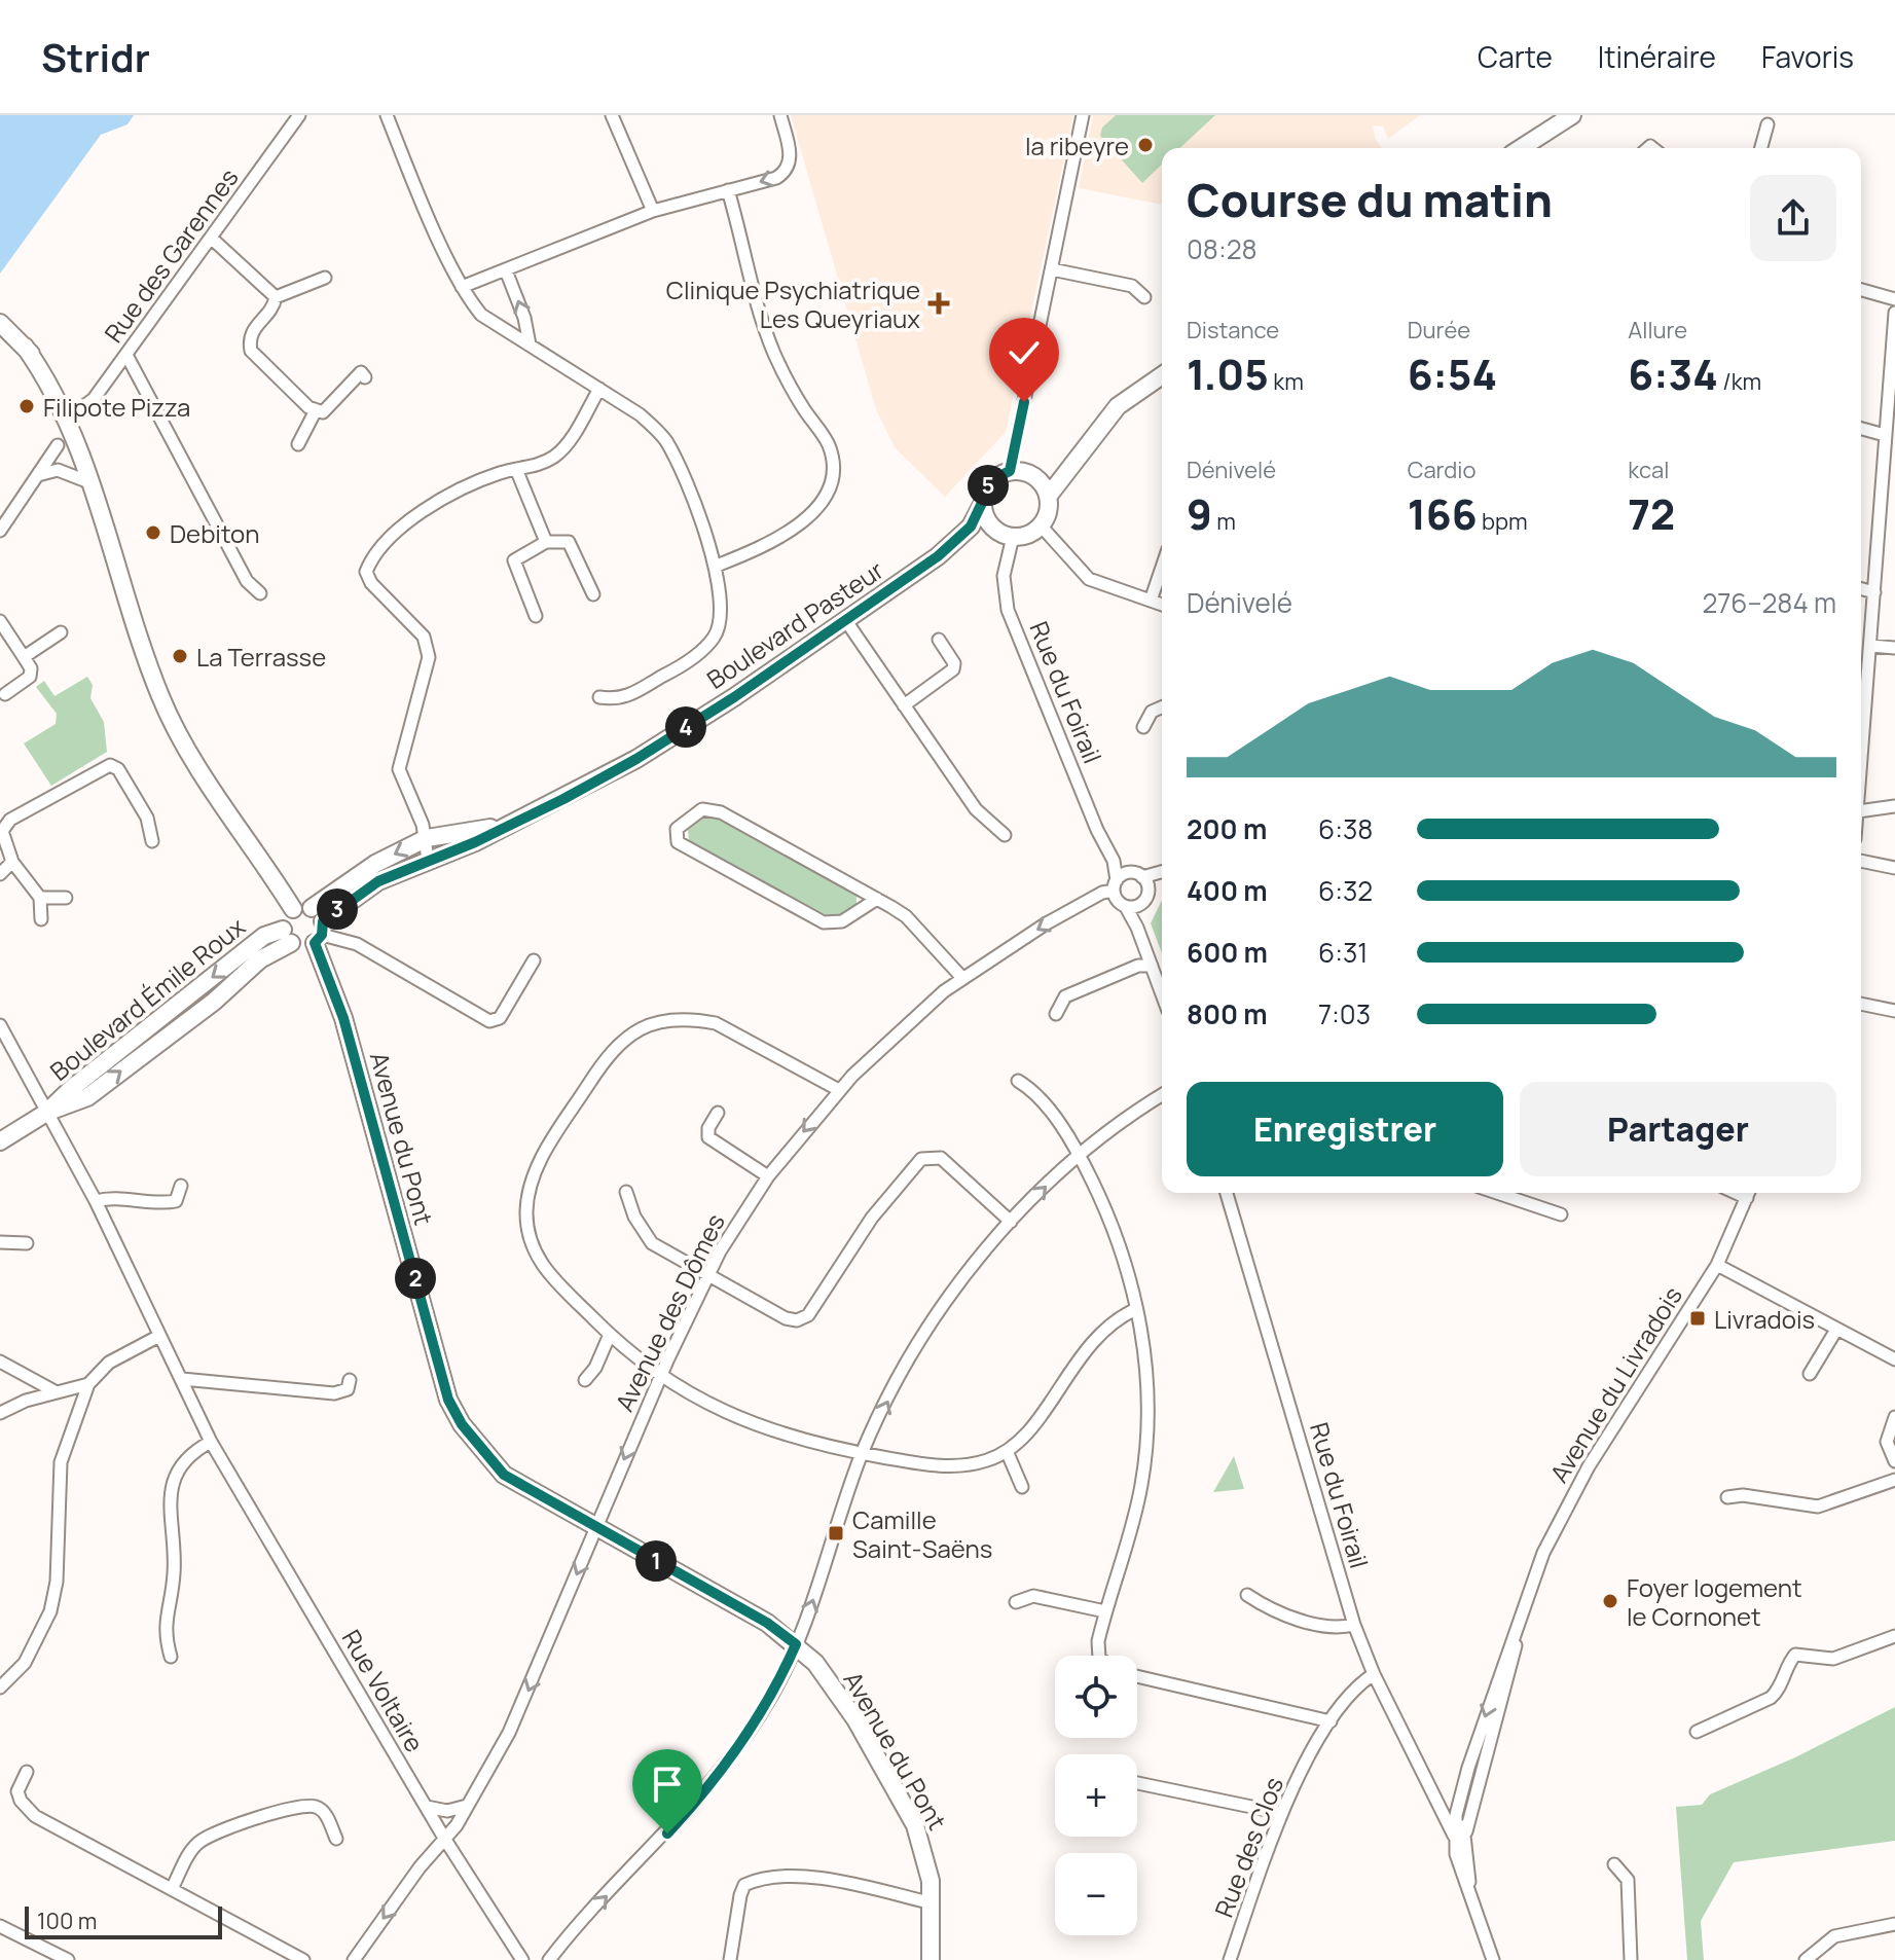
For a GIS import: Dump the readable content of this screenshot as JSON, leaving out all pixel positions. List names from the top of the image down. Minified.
{"streets":{"main road":["Boulevard Pasteur","Boulevard Émile Roux","Avenue du Pont"],"street":["Rue des Garennes","Rue du Foirail","Avenue des Dômes","Avenue du Livradois","Rue Voltaire","Rue des Clos"]},"crossings":[["Boulevard Pasteur","Rue du Foirail"],["Boulevard Pasteur","Avenue du Pont"],["Rue du Foirail","Avenue des Dômes"],["Rue du Foirail","Avenue du Livradois"],["Rue du Foirail","Rue des Clos"],["Boulevard Émile Roux","Rue Voltaire"],["Avenue du Pont","Avenue des Dômes"],["Avenue des Dômes","Rue Voltaire"]],"one_way":["Avenue des Dômes"],"places":{"other":["la ribeyre","Filipote Pizza","Debiton","La Terrasse","Foyer logement le Cornonet"],"health":["Clinique Psychiatrique Les Queyriaux"],"transit":["Livradois","Camille Saint-Saëns"]},"scale_bar":"100 m","page":{"header":"Stridr","nav":["Carte","Itinéraire","Favoris"],"heading":["Course du matin","08:28"],"stats":[["Distance","1.05 km"],["Durée","6:54"],["Allure","6:34 /km"],["Dénivelé","9 m"],["Cardio","166 bpm"],["kcal","72"]],"pins":["5","4","3","2","1"],"chart":["Dénivelé","276–284 m"],"list":[{"name":"200 m","note":"6:38"},{"name":"400 m","note":"6:32"},{"name":"600 m","note":"6:31"},{"name":"800 m","note":"7:03"}],"buttons":["Enregistrer","Partager"],"map_buttons":["+","−"],"scale":"100 m"}}
